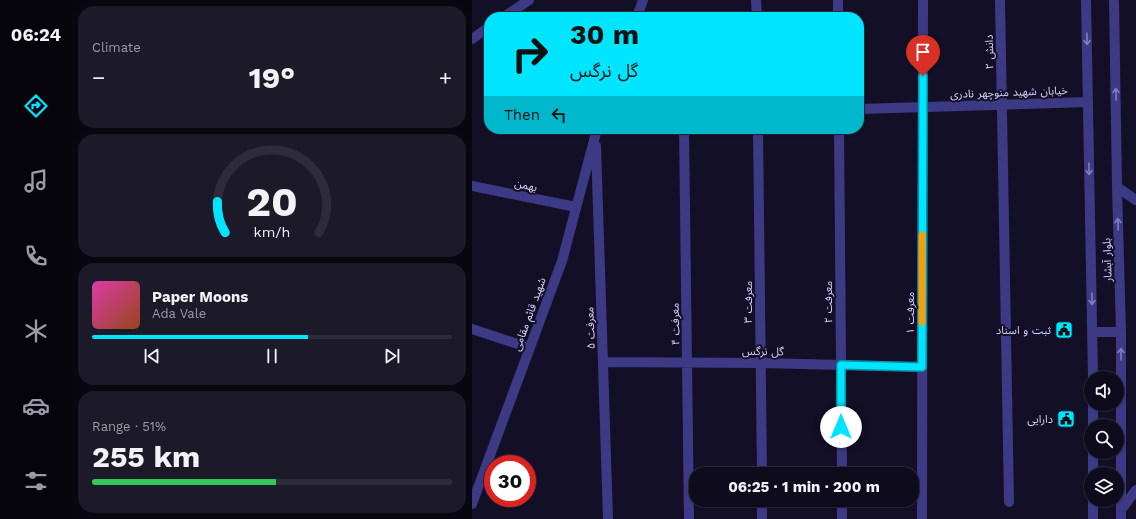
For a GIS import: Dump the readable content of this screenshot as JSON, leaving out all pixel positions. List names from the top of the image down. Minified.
{"streets":{"street":["دانش ۲","خیابان شهید منوچهر نادری","بهمن","بلوار آبشار","معرفت ۳","معرفت ۲","معرفت ۱","شهید قائم مقامی","معرفت ۴","معرفت ۵","گل نرگس"]},"crossings":[["دانش ۲","خیابان شهید منوچهر نادری"],["خیابان شهید منوچهر نادری","بلوار آبشار"],["خیابان شهید منوچهر نادری","معرفت ۱"],["بهمن","شهید قائم مقامی"],["معرفت ۳","گل نرگس"],["معرفت ۲","گل نرگس"],["معرفت ۱","گل نرگس"],["معرفت ۴","گل نرگس"],["معرفت ۵","گل نرگس"]],"places":{"public building":["ثبت و اسناد","دارایی"]},"page":{"tabs":"06:24","tile":["Climate",["Range · 51%","255 km"]],"turn":["30 m","گل نرگس"],"heat":["−","19°","+"],"then":"Then","song":["Paper Moons","Ada Vale"],"limit":"30","trip":"06:25 · 1 min · 200 m","gauge":["20","km/h"]}}
